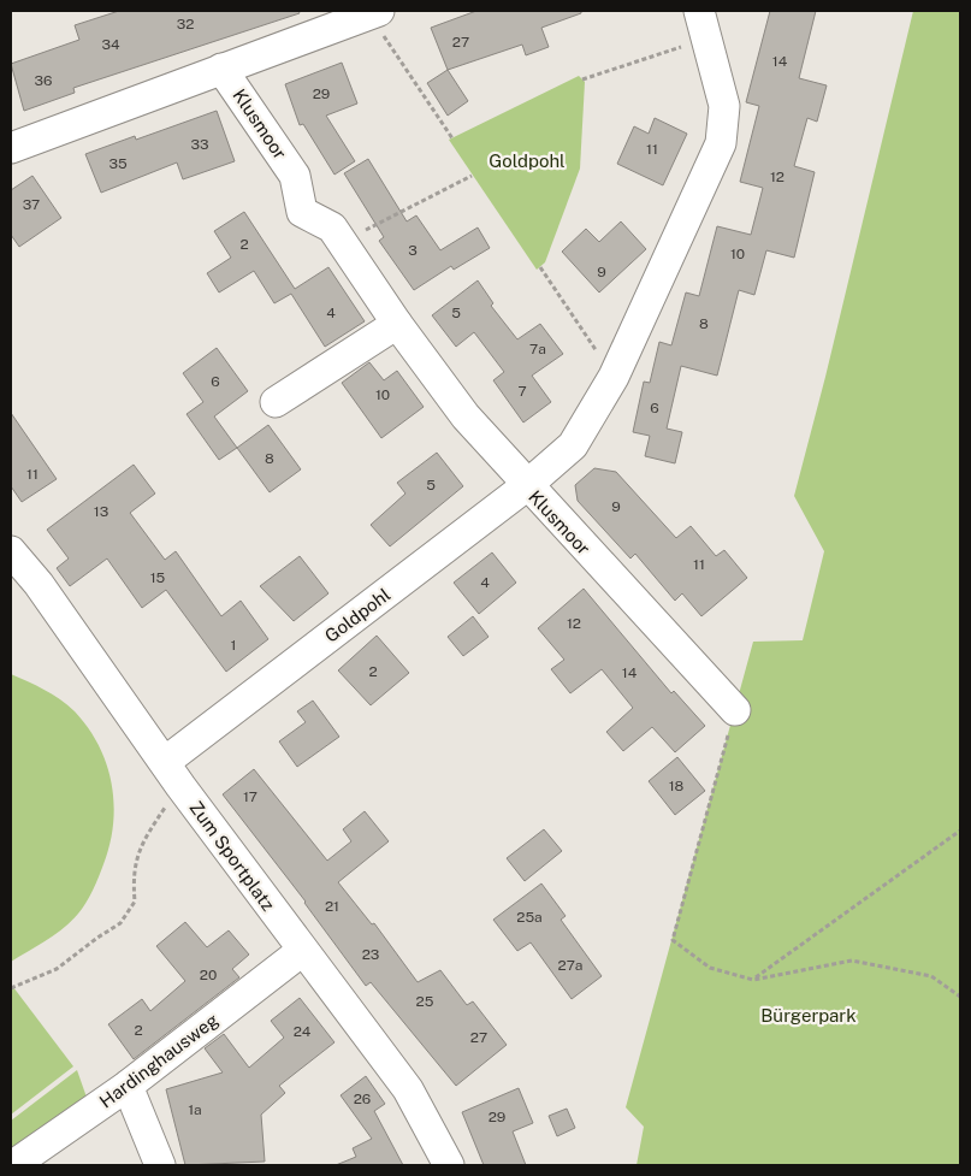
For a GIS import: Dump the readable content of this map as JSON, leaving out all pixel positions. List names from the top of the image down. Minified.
{"streets":{"street":["Klusmoor","Goldpohl","Zum Sportplatz","Hardinghausweg"]},"crossings":[["Klusmoor","Goldpohl"],["Goldpohl","Zum Sportplatz"],["Zum Sportplatz","Hardinghausweg"]],"parks":["Goldpohl","Bürgerpark"],"house_numbers":["32","27","34","14","36","29","33","11","35","12","37","2","3","10","9","4","5","8","7a","6","7","10","6","8","11","5","9","13","11","15","4","12","1","2","14","18","17","21","25a","23","27a","20","25","2","24","27","26","1a","29"]}
